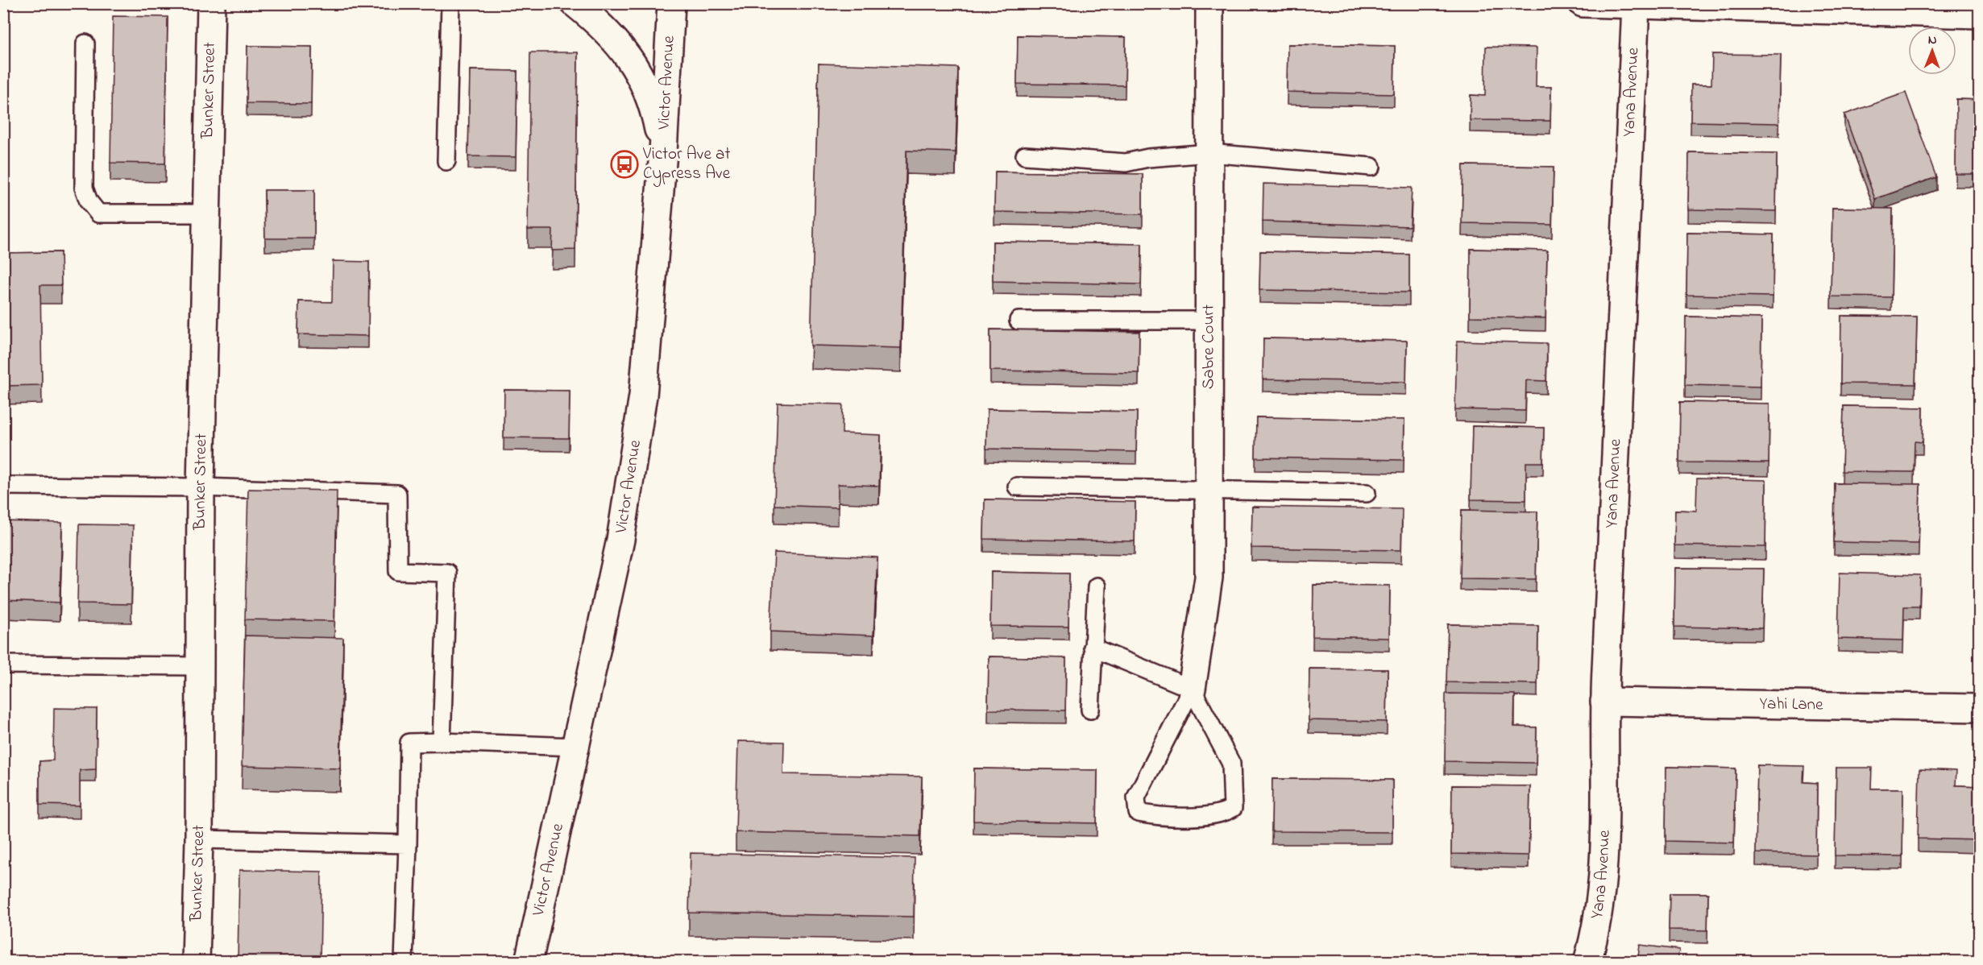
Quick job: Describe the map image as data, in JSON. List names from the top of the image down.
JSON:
{
  "streets": {
    "street": [
      "Victor Avenue",
      "Bunker Street",
      "Yana Avenue",
      "Sabre Court",
      "Yahi Lane"
    ]
  },
  "crossings": [
    ["Yana Avenue", "Yahi Lane"]
  ],
  "places": {
    "bus stop": ["Victor Ave at Cypress Ave"]
  },
  "north": "top"
}
